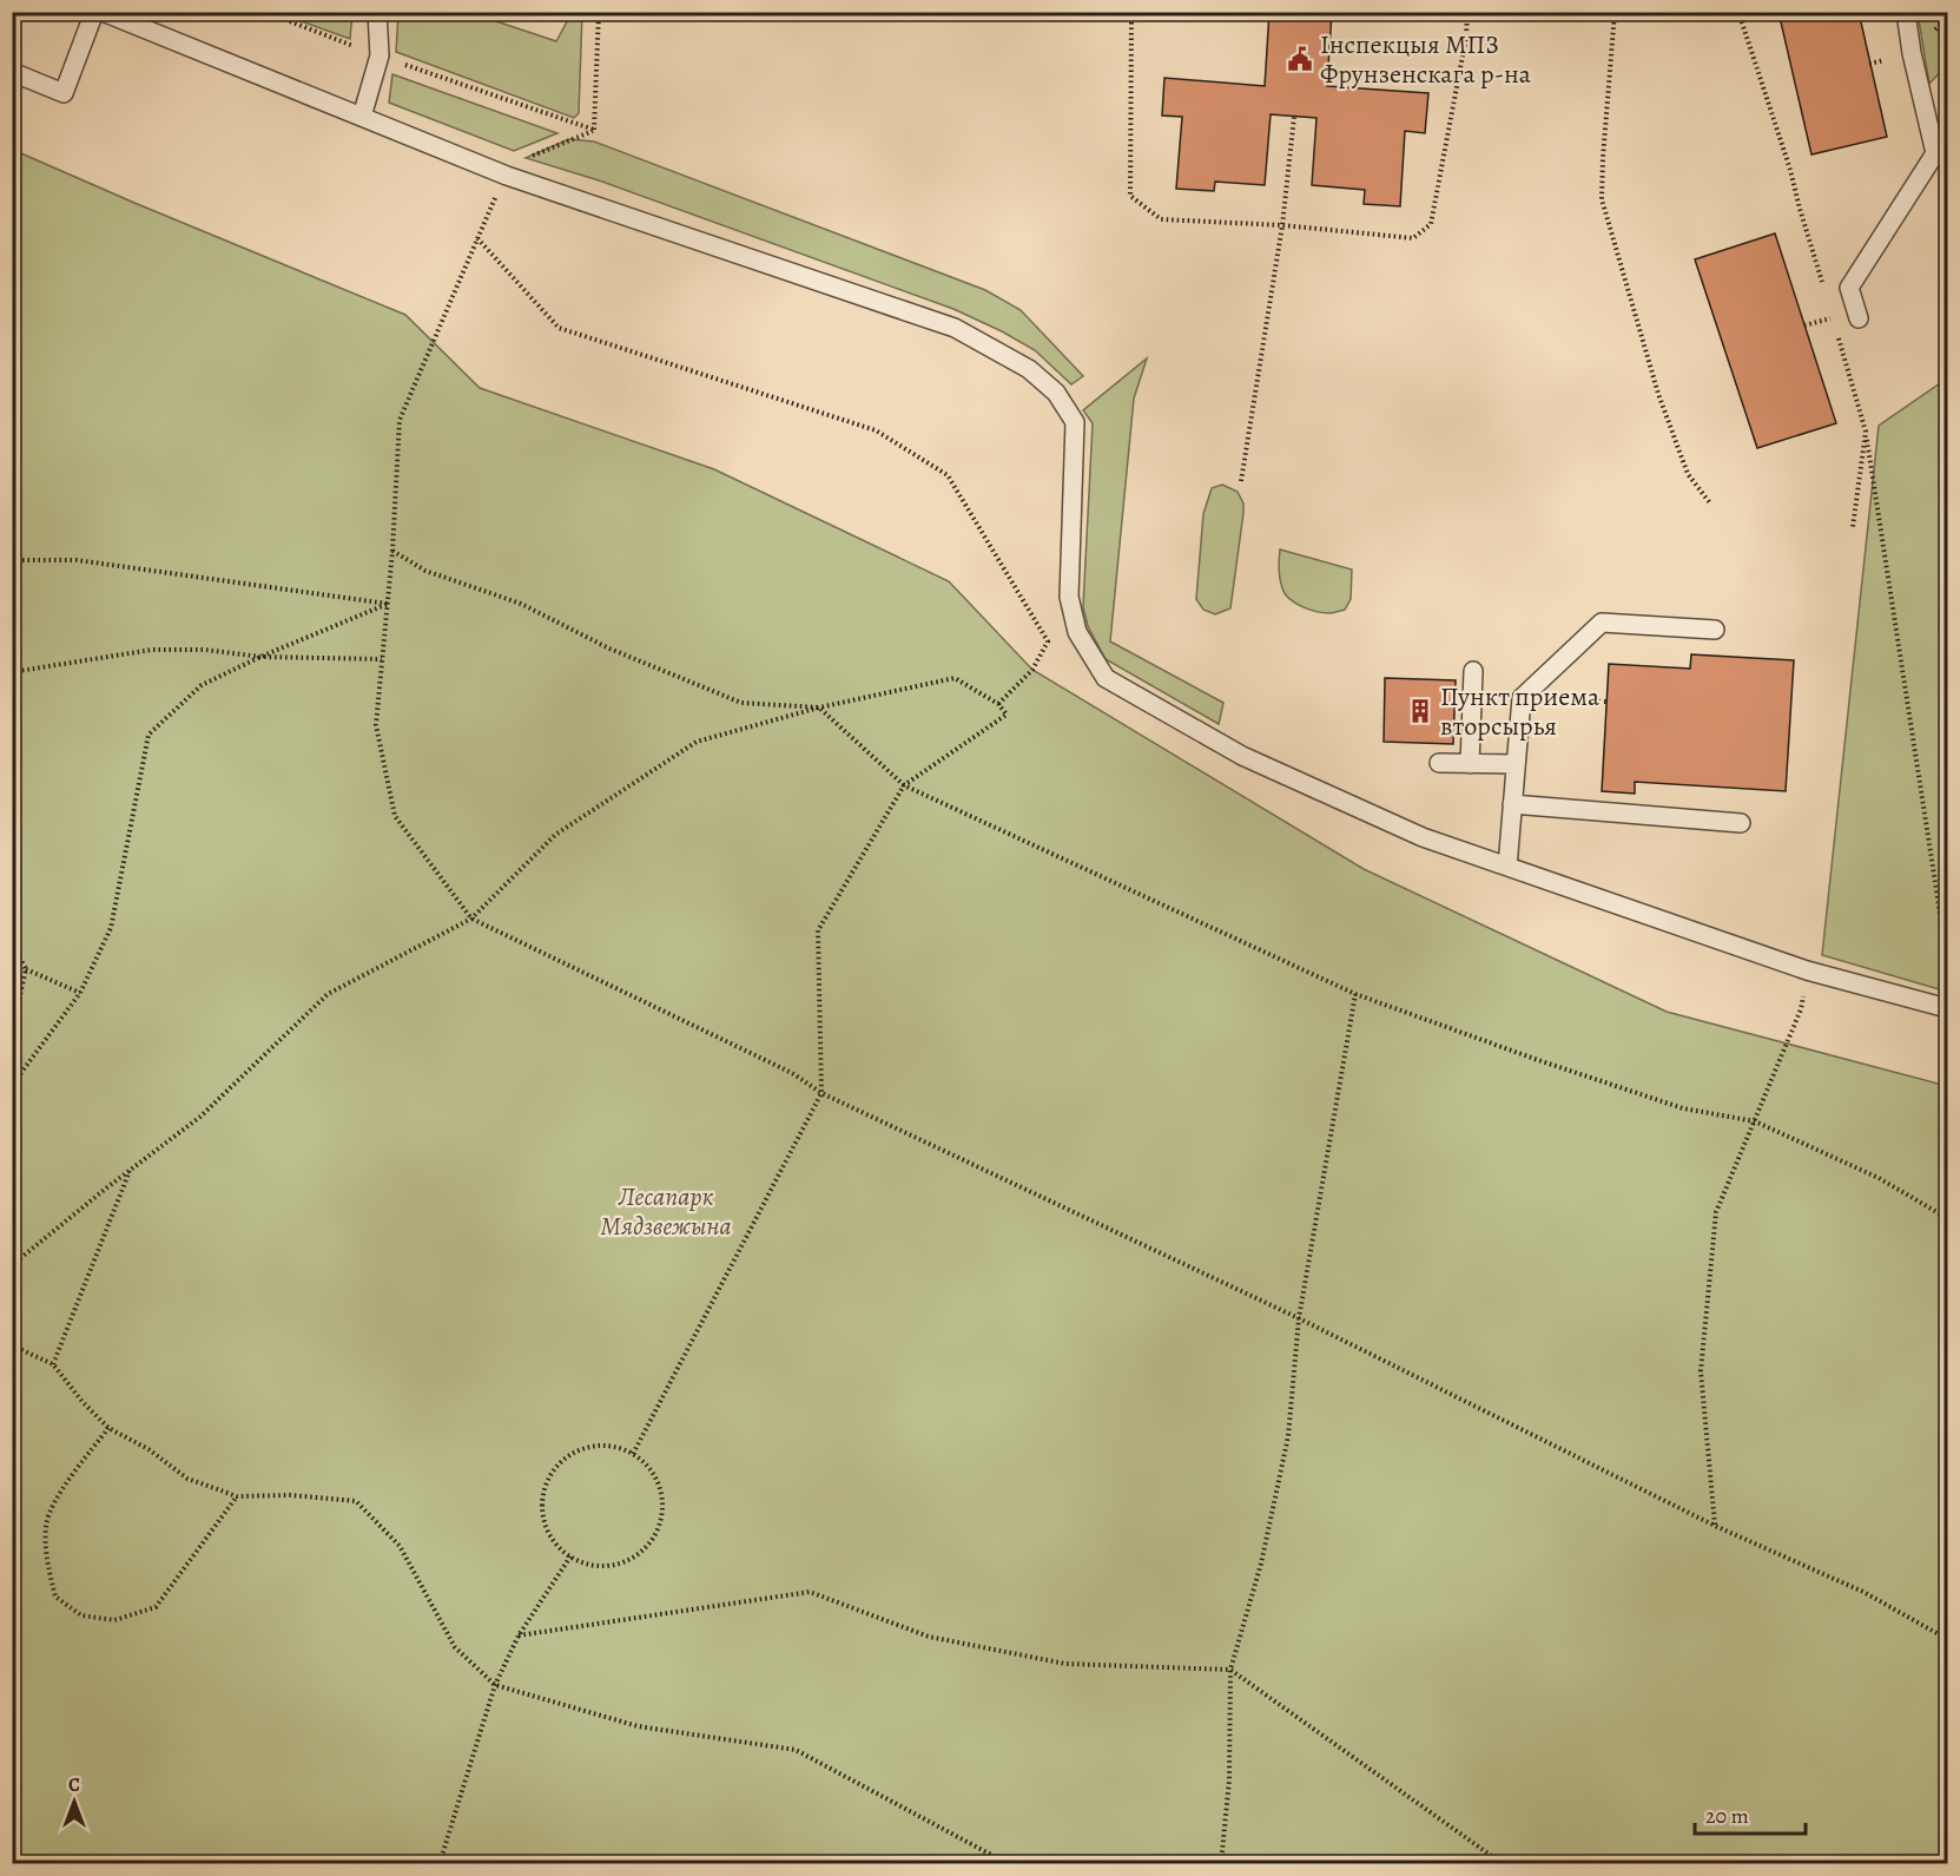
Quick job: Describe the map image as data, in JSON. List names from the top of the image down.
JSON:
{
  "parks": ["Лесапарк Мядзвежына"],
  "places": {
    "public building": ["Інспекцыя МПЗ Фрунзенскага р-на"],
    "building": ["Пункт приема вторсырья"]
  },
  "scale_bar": "20 m",
  "north": "top"
}
